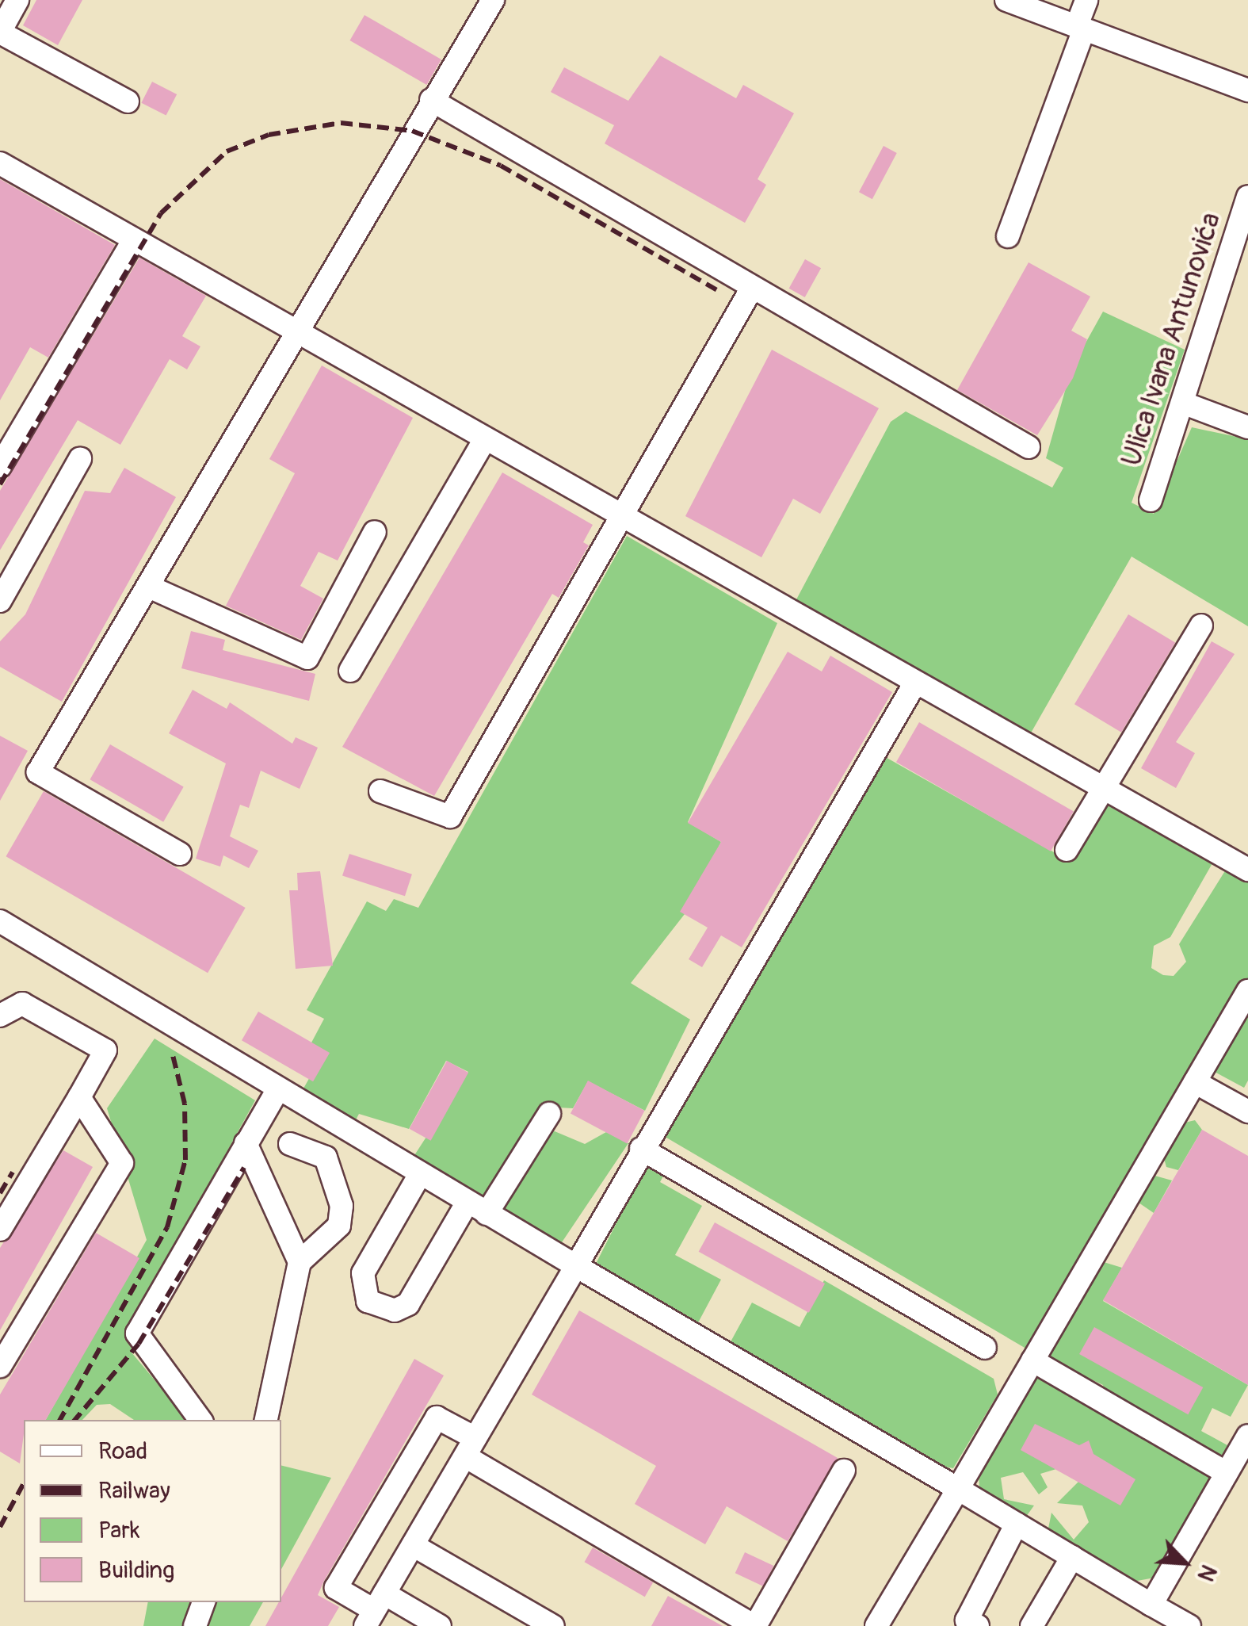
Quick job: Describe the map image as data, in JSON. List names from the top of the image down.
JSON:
{
  "streets": {
    "street": ["Ulica Ivana Antunovića"]
  },
  "legend": [
    "Road",
    "Railway",
    "Park",
    "Building"
  ],
  "north": "bottom right"
}
